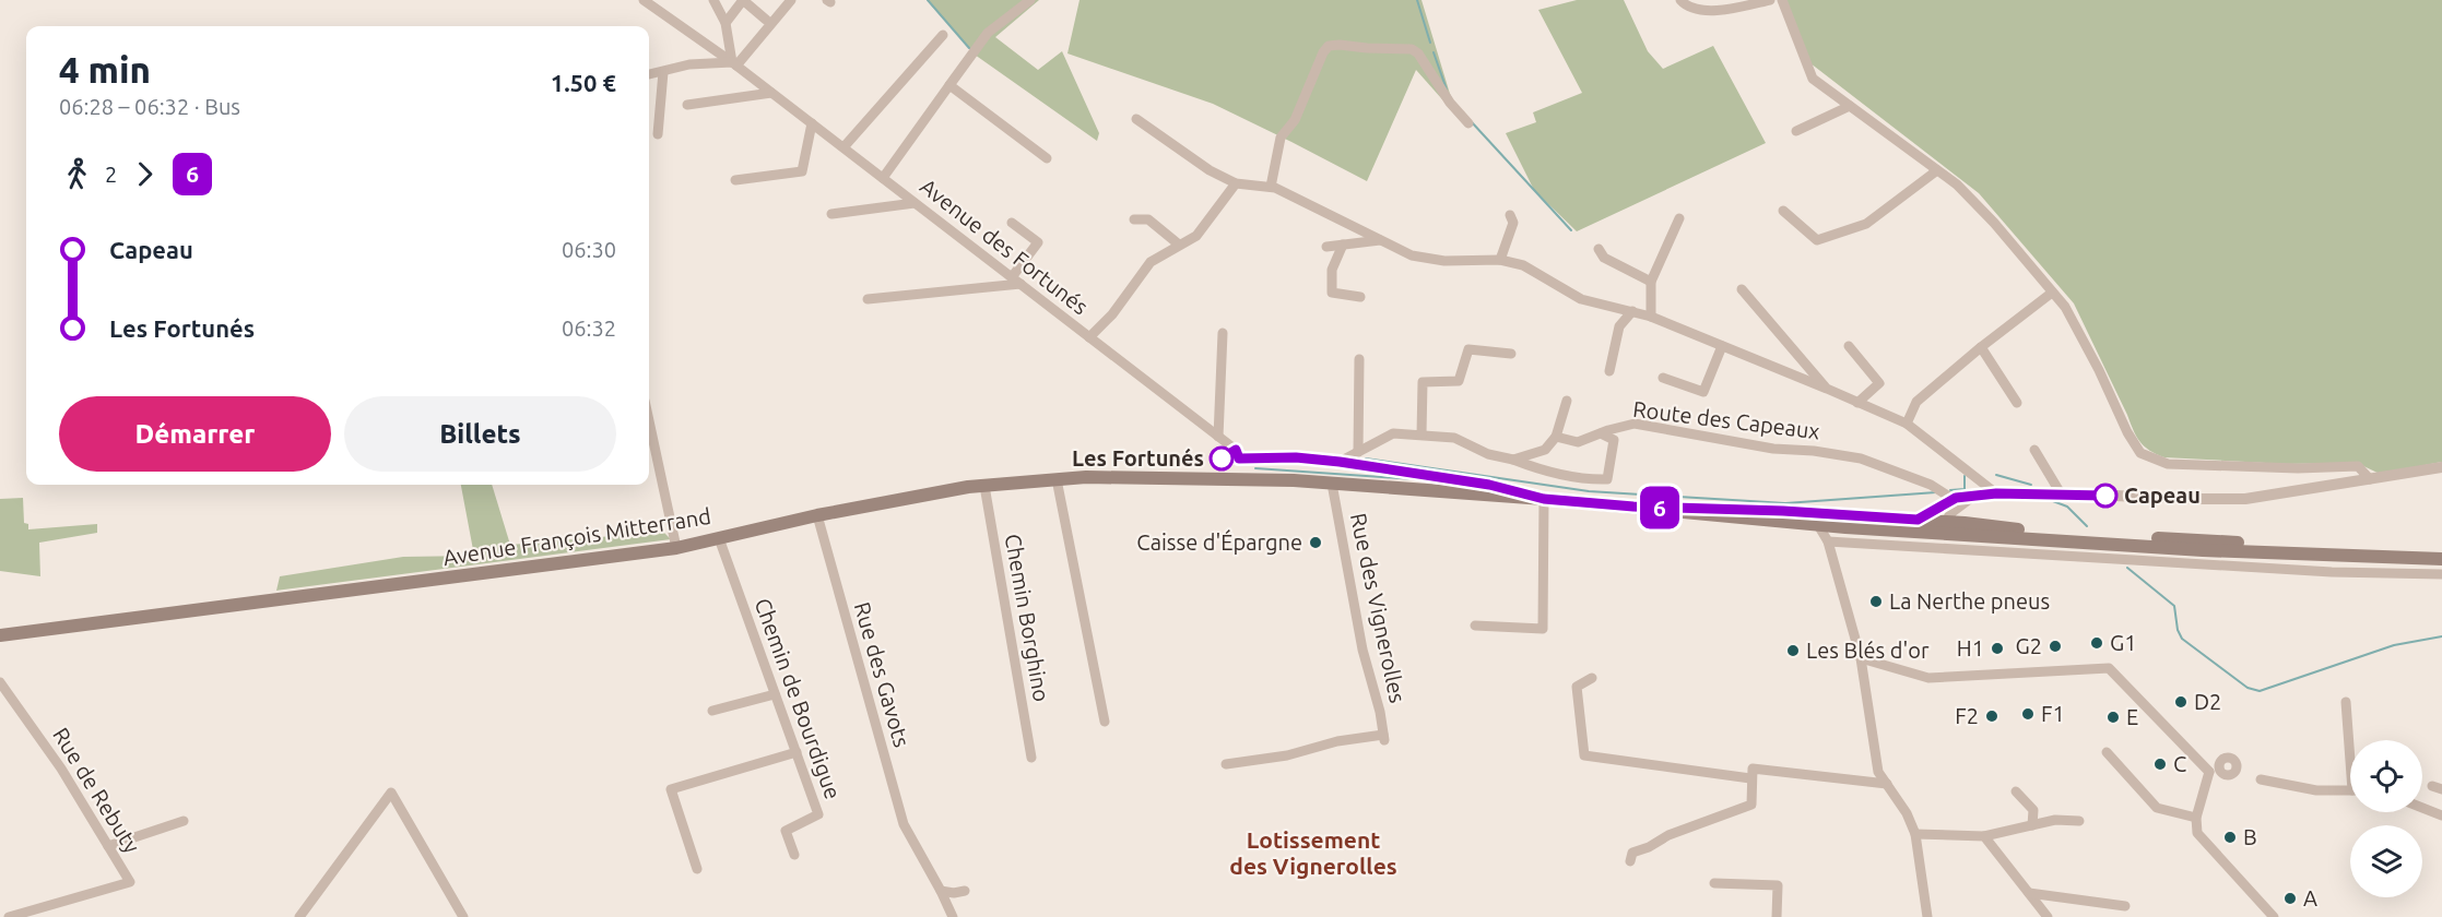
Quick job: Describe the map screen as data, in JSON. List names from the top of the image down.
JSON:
{
  "streets": {
    "main road": ["Avenue François Mitterrand"],
    "street": [
      "Avenue des Fortunés",
      "Route des Capeaux",
      "Rue des Vignerolles",
      "Chemin Borghino",
      "Rue des Gavots",
      "Chemin de Bourdigue",
      "Rue de Rebuty"
    ]
  },
  "crossings": [
    ["Avenue François Mitterrand", "Rue des Vignerolles"],
    ["Avenue François Mitterrand", "Chemin Borghino"],
    ["Avenue François Mitterrand", "Rue des Gavots"],
    ["Avenue François Mitterrand", "Chemin de Bourdigue"]
  ],
  "districts": ["Lotissement des Vignerolles"],
  "places": [
    "Les Fortunés",
    "Capeau",
    "Caisse d'Épargne",
    "La Nerthe pneus",
    "G1",
    "G2",
    "H1",
    "Les Blés d'or",
    "D2",
    "F1",
    "F2",
    "E",
    "C",
    "B",
    "A"
  ],
  "lines": ["bus line 6"],
  "page": {
    "on_map": "6",
    "heading": ["4 min", "06:28 – 06:32 · Bus", "1.50 €"],
    "legs": ["2", "6"],
    "list": [
      {
        "name": "Capeau",
        "value": "06:30"
      },
      {
        "name": "Les Fortunés",
        "value": "06:32"
      }
    ],
    "buttons": ["Démarrer", "Billets"]
  }
}
